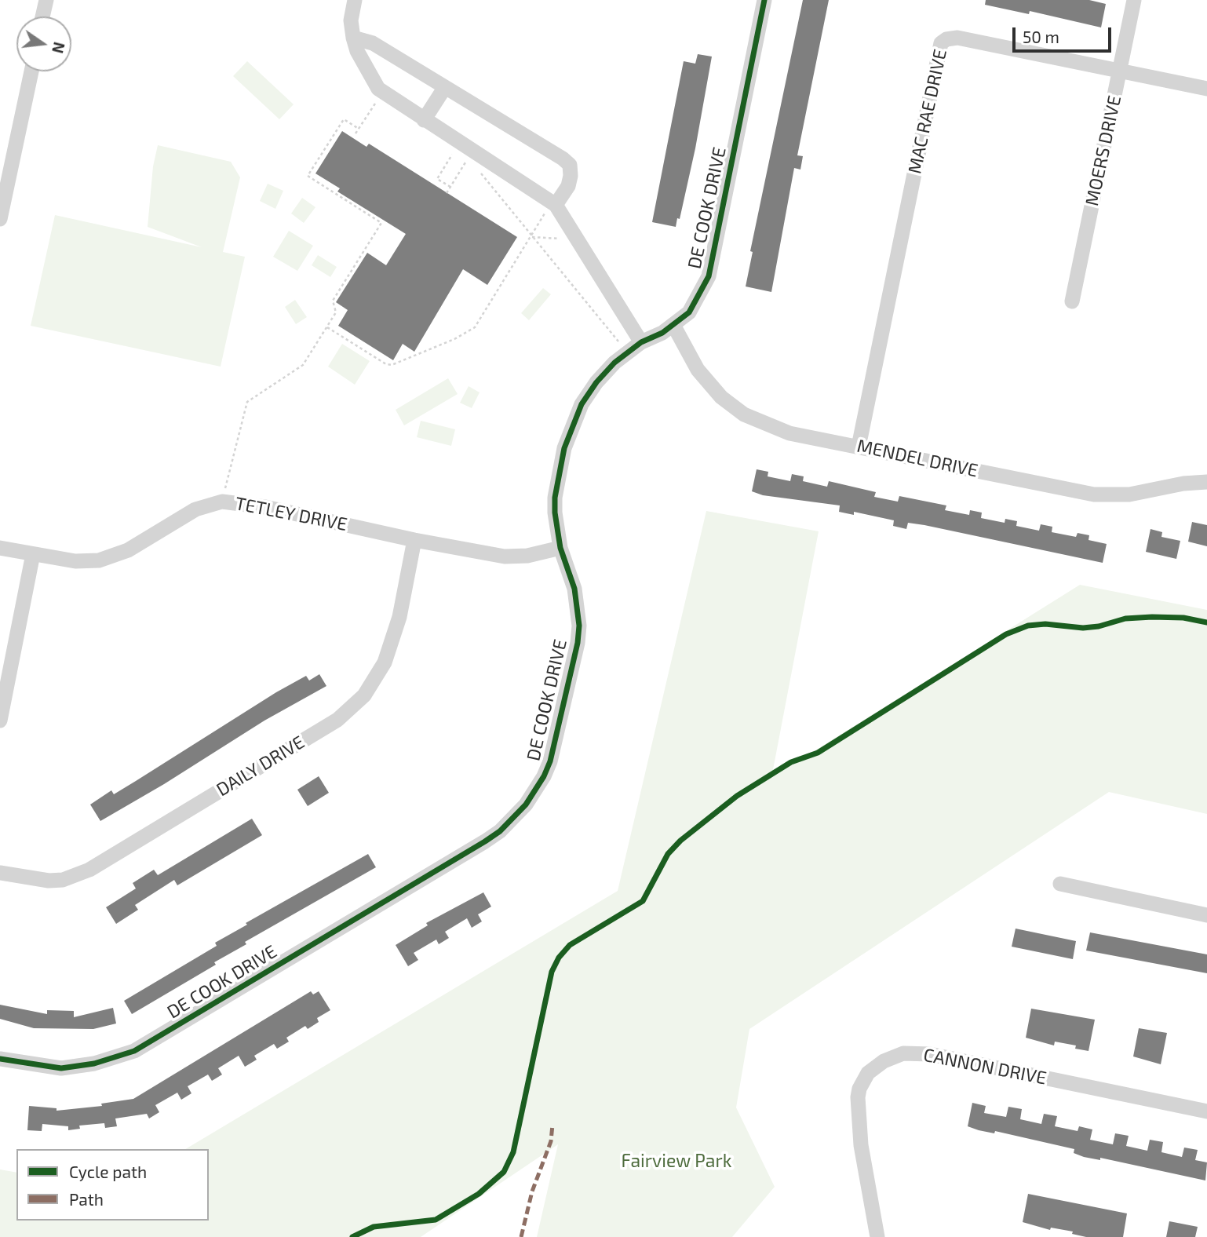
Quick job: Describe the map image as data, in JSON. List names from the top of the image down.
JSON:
{
  "streets": {
    "street": [
      "MAC RAE DRIVE",
      "MOERS DRIVE",
      "DE COOK DRIVE",
      "MENDEL DRIVE",
      "TETLEY DRIVE",
      "DAILY DRIVE",
      "CANNON DRIVE"
    ]
  },
  "crossings": [
    ["MAC RAE DRIVE", "MOERS DRIVE"],
    ["MAC RAE DRIVE", "MENDEL DRIVE"],
    ["DE COOK DRIVE", "MENDEL DRIVE"],
    ["DE COOK DRIVE", "TETLEY DRIVE"],
    ["TETLEY DRIVE", "DAILY DRIVE"]
  ],
  "parks": ["Fairview Park"],
  "legend": ["Cycle path", "Path"],
  "scale_bar": "50 m",
  "north": "right"
}
